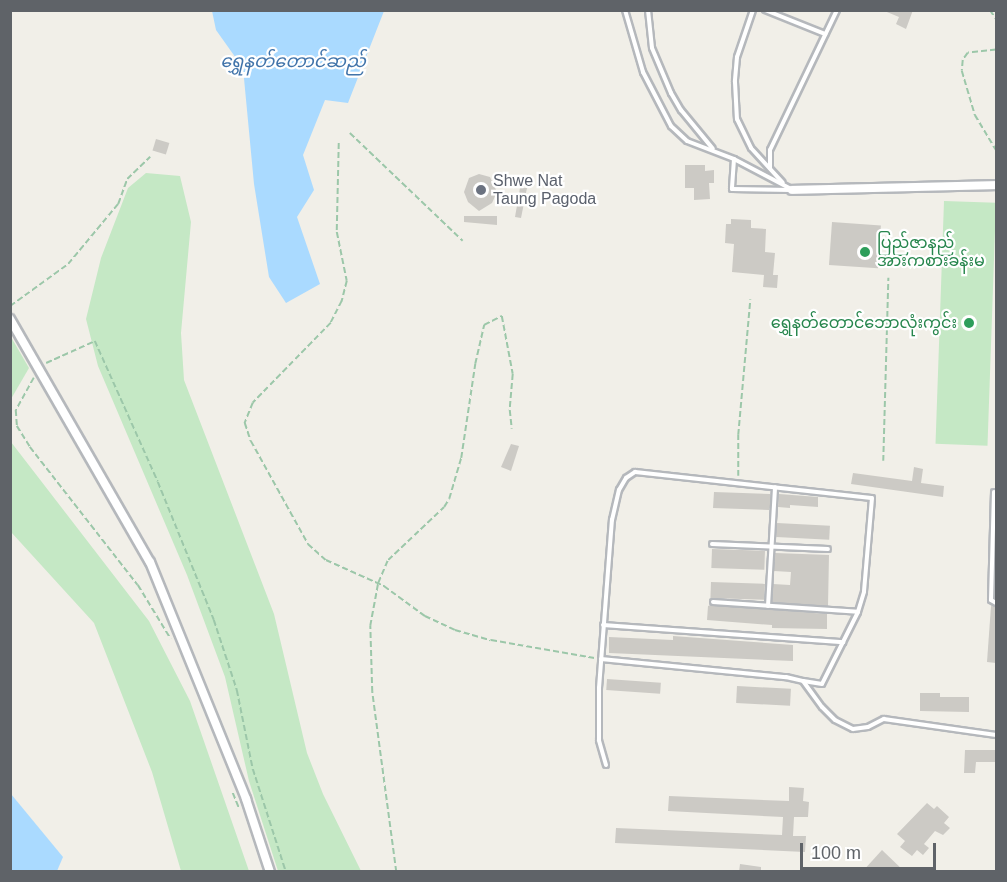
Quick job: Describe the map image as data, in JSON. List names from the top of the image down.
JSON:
{
  "water": ["ရွှေနတ်တောင်ဆည်"],
  "places": ["Shwe Nat Taung Pagoda", "ပြည်ဇာနည် အားကစားခန်းမ", "ရွှေနတ်တောင်ဘောလုံးကွင်း"],
  "scale_bar": "100 m"
}
